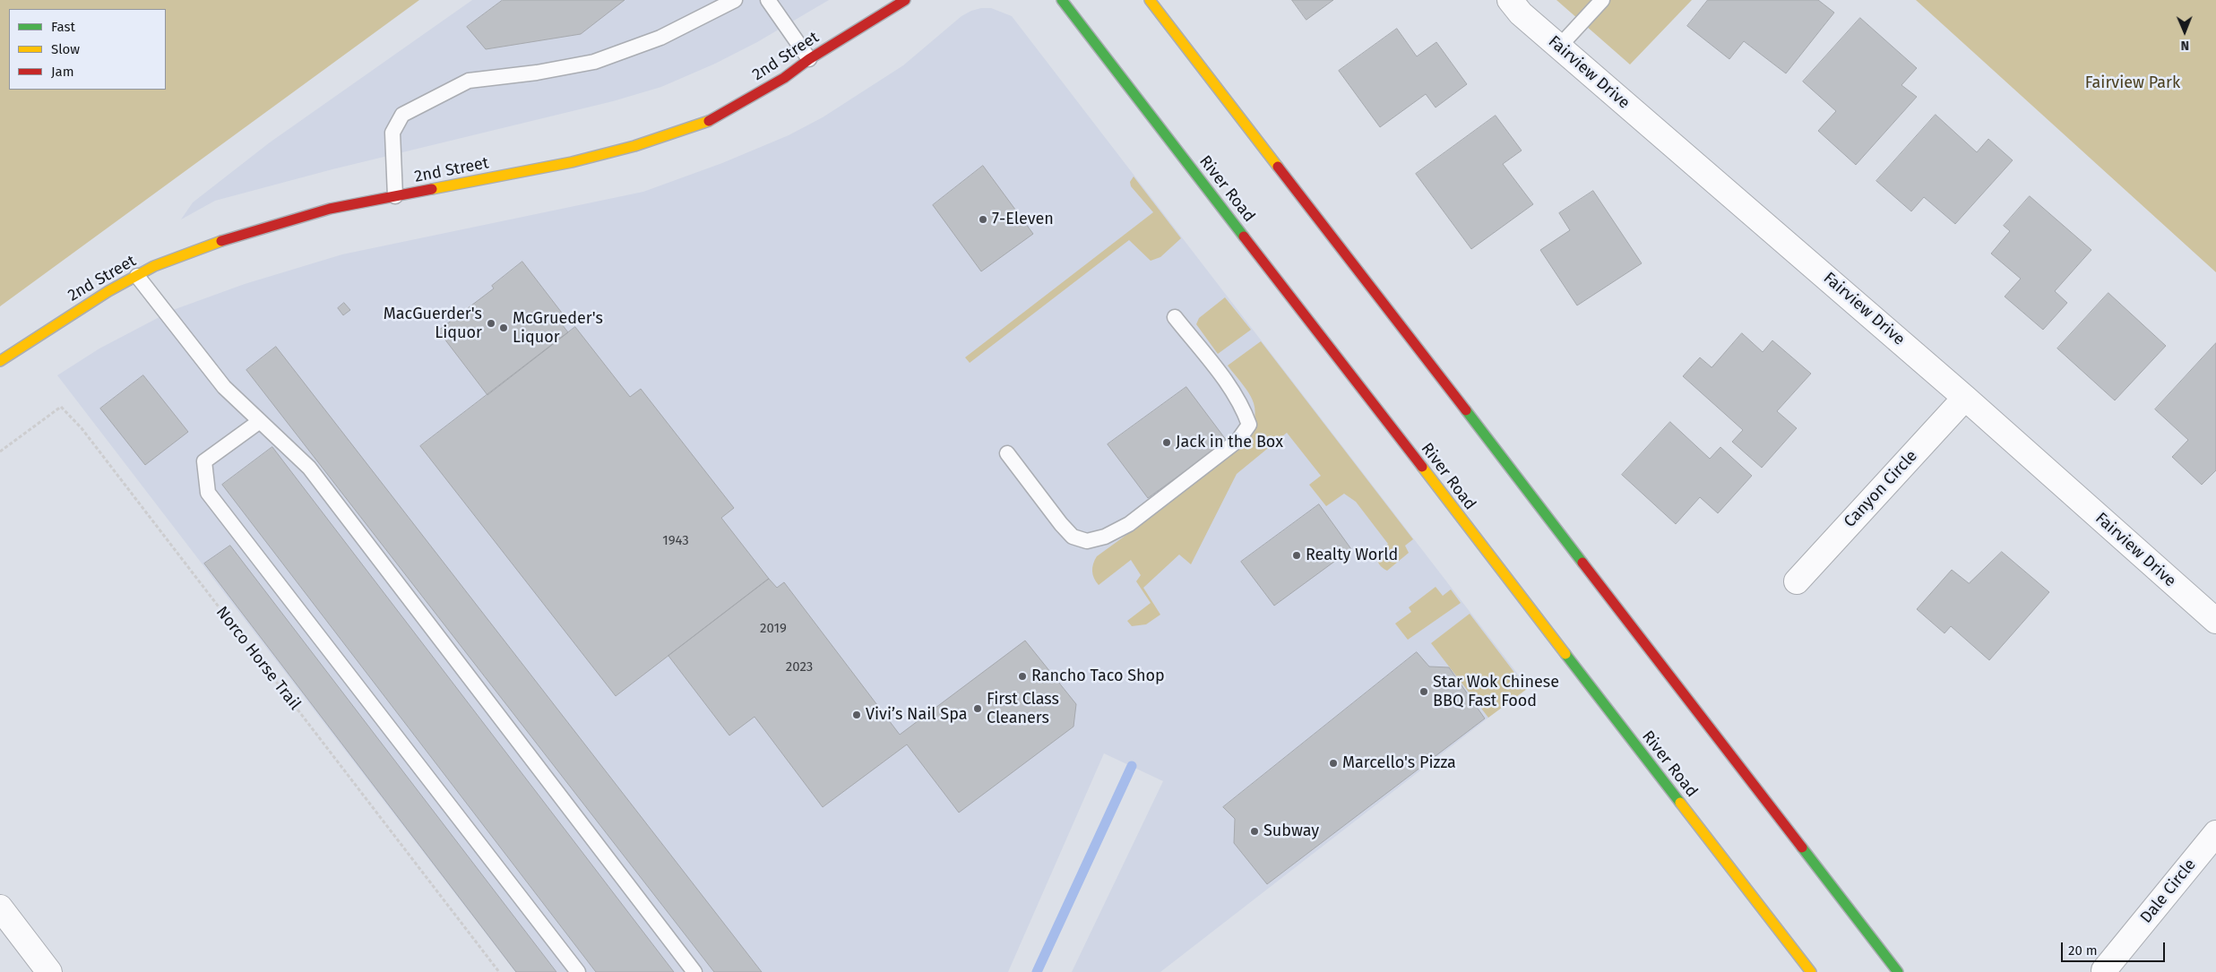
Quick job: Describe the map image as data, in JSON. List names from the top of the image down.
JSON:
{
  "streets": {
    "main road": ["2nd Street", "River Road"],
    "street": ["Fairview Drive", "Canyon Circle", "Dale Circle"],
    "path": ["Norco Horse Trail"]
  },
  "crossings": [
    ["Fairview Drive", "Canyon Circle"]
  ],
  "parks": ["Fairview Park"],
  "places": [
    "7-Eleven",
    "MacGuerder's Liquor",
    "McGrueder's Liquor",
    "Jack in the Box",
    "Realty World",
    "Rancho Taco Shop",
    "Star Wok Chinese BBQ Fast Food",
    "First Class Cleaners",
    "Vivi’s Nail Spa",
    "Marcello's Pizza",
    "Subway"
  ],
  "house_numbers": ["1943", "2019", "2023"],
  "legend": ["Fast", "Slow", "Jam"],
  "scale_bar": "20 m",
  "north": "bottom"
}
